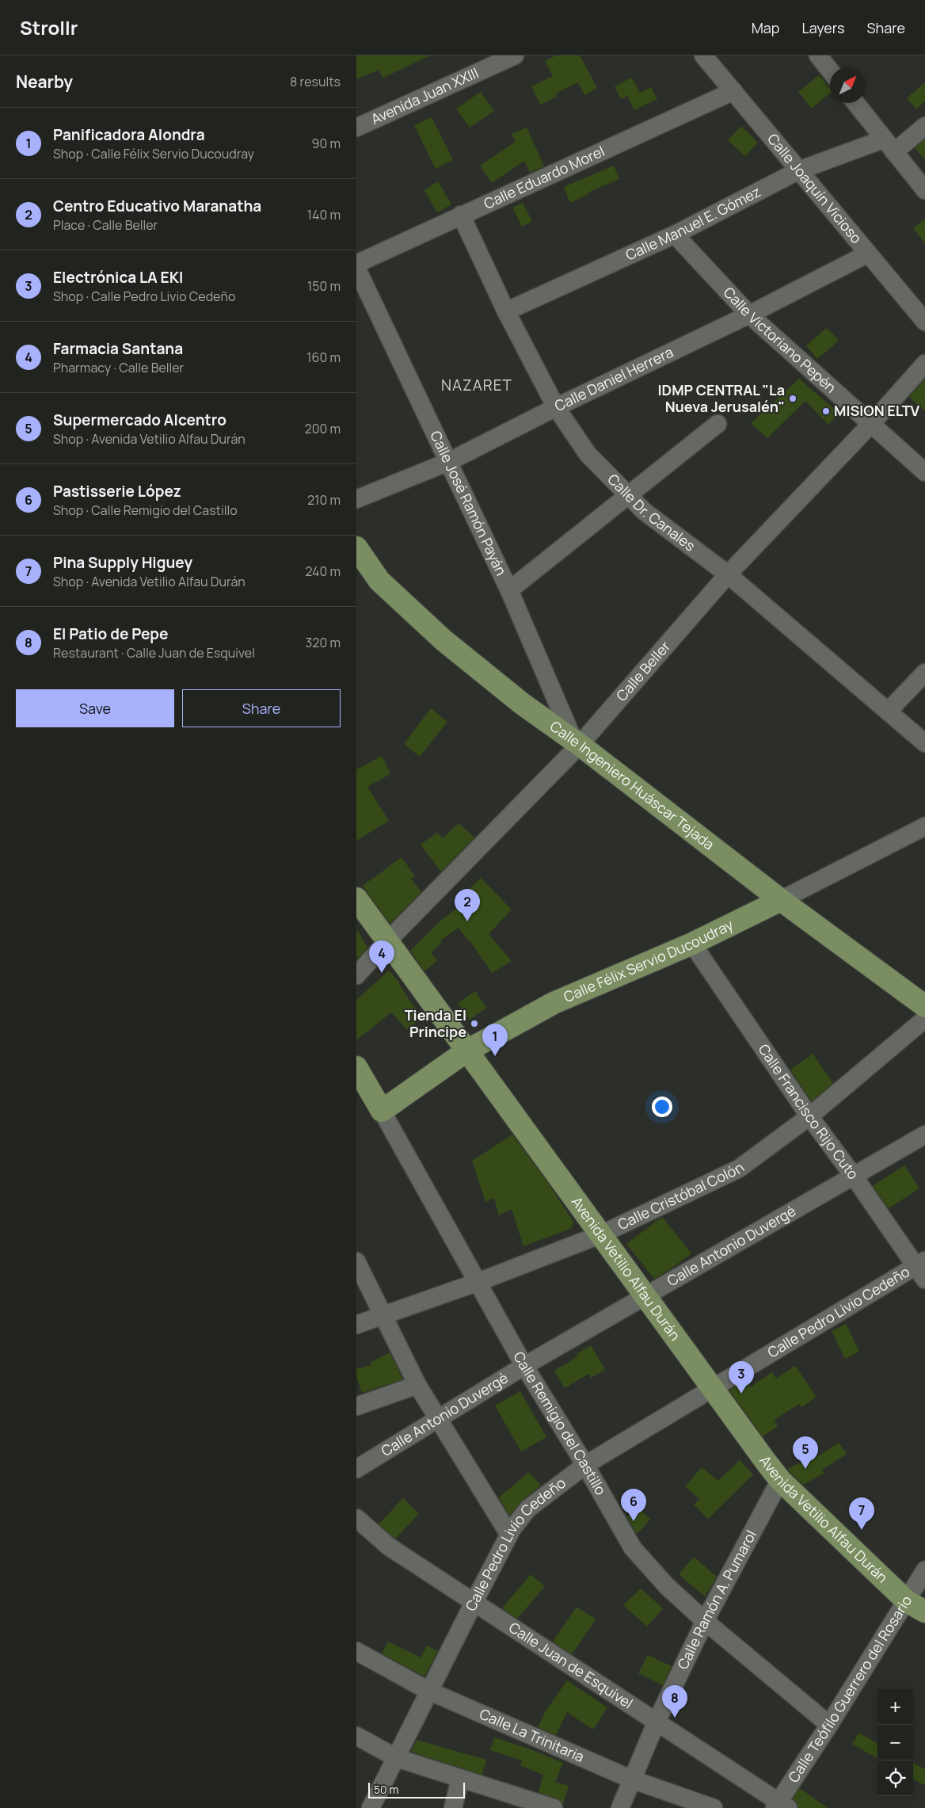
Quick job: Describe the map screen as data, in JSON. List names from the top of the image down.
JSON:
{
  "streets": {
    "main road": [
      "Calle Ingeniero Huáscar Tejada",
      "Calle Félix Servio Ducoudray",
      "Avenida Vetilio Alfau Durán",
      "Calle Remigio del Castillo"
    ],
    "street": [
      "Avenida Juan XXIII",
      "Calle Eduardo Morel",
      "Calle Joaquín Vicioso",
      "Calle Manuel E. Gómez",
      "Calle Victoriano Pepén",
      "Calle Daniel Herrera",
      "Calle José Ramón Payán",
      "Calle Dr. Canales",
      "Calle Beller",
      "Calle Francisco Rijo Cuto",
      "Calle Cristóbal Colón",
      "Calle Antonio Duvergé",
      "Calle Pedro Livio Cedeño",
      "Calle Ramón A. Pumarol",
      "Calle Juan de Esquivel",
      "Calle Teófilo Guerrero del Rosario",
      "Calle La Trinitaria"
    ]
  },
  "crossings": [
    ["Calle Eduardo Morel", "Calle Joaquín Vicioso"],
    ["Calle Eduardo Morel", "Calle Dr. Canales"],
    ["Calle Joaquín Vicioso", "Calle Manuel E. Gómez"],
    ["Calle Joaquín Vicioso", "Calle Daniel Herrera"],
    ["Calle Manuel E. Gómez", "Calle Victoriano Pepén"],
    ["Calle Manuel E. Gómez", "Calle Dr. Canales"],
    ["Calle Victoriano Pepén", "Calle Daniel Herrera"],
    ["Calle Victoriano Pepén", "Calle Beller"],
    ["Calle Daniel Herrera", "Calle José Ramón Payán"],
    ["Calle Daniel Herrera", "Calle Dr. Canales"],
    ["Calle José Ramón Payán", "Calle Beller"],
    ["Calle José Ramón Payán", "Calle Ingeniero Huáscar Tejada"],
    ["Calle Dr. Canales", "Calle Beller"],
    ["Calle Beller", "Calle Ingeniero Huáscar Tejada"],
    ["Calle Beller", "Avenida Vetilio Alfau Durán"],
    ["Calle Ingeniero Huáscar Tejada", "Calle Félix Servio Ducoudray"],
    ["Calle Félix Servio Ducoudray", "Calle Francisco Rijo Cuto"],
    ["Calle Félix Servio Ducoudray", "Avenida Vetilio Alfau Durán"],
    ["Calle Félix Servio Ducoudray", "Calle Remigio del Castillo"],
    ["Calle Francisco Rijo Cuto", "Calle Cristóbal Colón"],
    ["Calle Francisco Rijo Cuto", "Calle Antonio Duvergé"],
    ["Calle Francisco Rijo Cuto", "Calle Pedro Livio Cedeño"],
    ["Calle Cristóbal Colón", "Avenida Vetilio Alfau Durán"],
    ["Calle Cristóbal Colón", "Calle Remigio del Castillo"],
    ["Calle Antonio Duvergé", "Avenida Vetilio Alfau Durán"],
    ["Calle Antonio Duvergé", "Calle Remigio del Castillo"],
    ["Avenida Vetilio Alfau Durán", "Calle Pedro Livio Cedeño"],
    ["Avenida Vetilio Alfau Durán", "Calle Ramón A. Pumarol"],
    ["Avenida Vetilio Alfau Durán", "Calle Teófilo Guerrero del Rosario"],
    ["Calle Pedro Livio Cedeño", "Calle Remigio del Castillo"],
    ["Calle Pedro Livio Cedeño", "Calle Juan de Esquivel"],
    ["Calle Pedro Livio Cedeño", "Calle La Trinitaria"],
    ["Calle Remigio del Castillo", "Calle Ramón A. Pumarol"],
    ["Calle Remigio del Castillo", "Calle Teófilo Guerrero del Rosario"],
    ["Calle Ramón A. Pumarol", "Calle Juan de Esquivel"],
    ["Calle Ramón A. Pumarol", "Calle La Trinitaria"],
    ["Calle Juan de Esquivel", "Calle Teófilo Guerrero del Rosario"]
  ],
  "districts": ["NAZARET"],
  "places": ["IDMP CENTRAL \"La Nueva Jerusalén\"", "MISION ELTV", "Tienda El Principe"],
  "scale_bar": "50 m",
  "north": "top right",
  "page": {
    "header": "Strollr",
    "nav": ["Map", "Layers", "Share"],
    "heading": ["Nearby", "8 results"],
    "list": [
      {
        "mark": "1",
        "name": "Panificadora Alondra",
        "note": "Shop · Calle Félix Servio Ducoudray",
        "value": "90 m"
      },
      {
        "mark": "2",
        "name": "Centro Educativo Maranatha",
        "note": "Place · Calle Beller",
        "value": "140 m"
      },
      {
        "mark": "3",
        "name": "Electrónica LA EKI",
        "note": "Shop · Calle Pedro Livio Cedeño",
        "value": "150 m"
      },
      {
        "mark": "4",
        "name": "Farmacia Santana",
        "note": "Pharmacy · Calle Beller",
        "value": "160 m"
      },
      {
        "mark": "5",
        "name": "Supermercado Alcentro",
        "note": "Shop · Avenida Vetilio Alfau Durán",
        "value": "200 m"
      },
      {
        "mark": "6",
        "name": "Pastisserie López",
        "note": "Shop · Calle Remigio del Castillo",
        "value": "210 m"
      },
      {
        "mark": "7",
        "name": "Pina Supply Higuey",
        "note": "Shop · Avenida Vetilio Alfau Durán",
        "value": "240 m"
      },
      {
        "mark": "8",
        "name": "El Patio de Pepe",
        "note": "Restaurant · Calle Juan de Esquivel",
        "value": "320 m"
      }
    ],
    "buttons": ["Save", "Share"],
    "pins": [
      "2",
      "4",
      "1",
      "3",
      "5",
      "6",
      "7",
      "8"
    ],
    "map_buttons": ["+", "−"],
    "scale": "50 m"
  }
}
